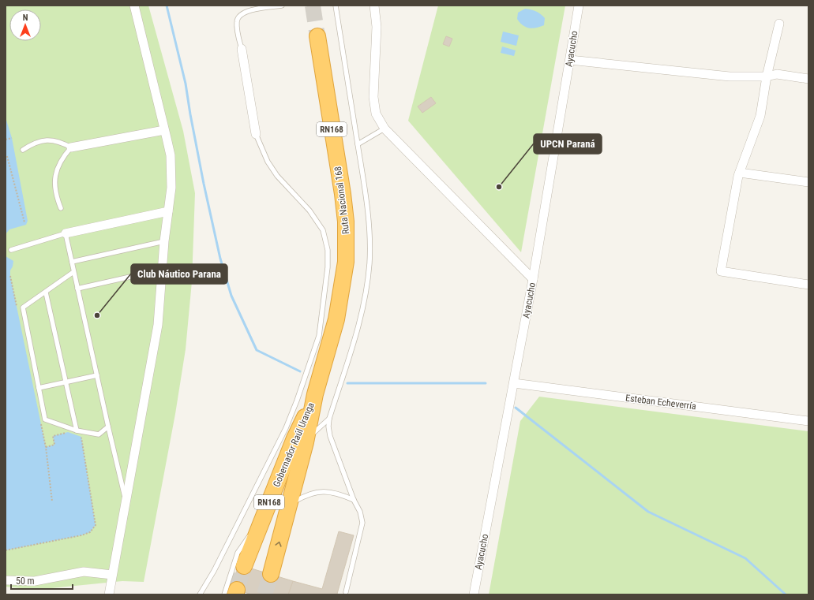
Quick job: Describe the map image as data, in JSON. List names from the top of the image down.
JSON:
{
  "streets": {
    "highway": ["RN168", "Ruta Nacional 168", "Gobernador Raúl Uranga"],
    "street": ["Ayacucho", "Esteban Echeverría"]
  },
  "crossings": [
    ["Ayacucho", "Esteban Echeverría"],
    ["Ruta Nacional 168", "Gobernador Raúl Uranga"]
  ],
  "places": ["UPCN Paraná", "Club Náutico Parana"],
  "scale_bar": "50 m",
  "north": "top"
}
